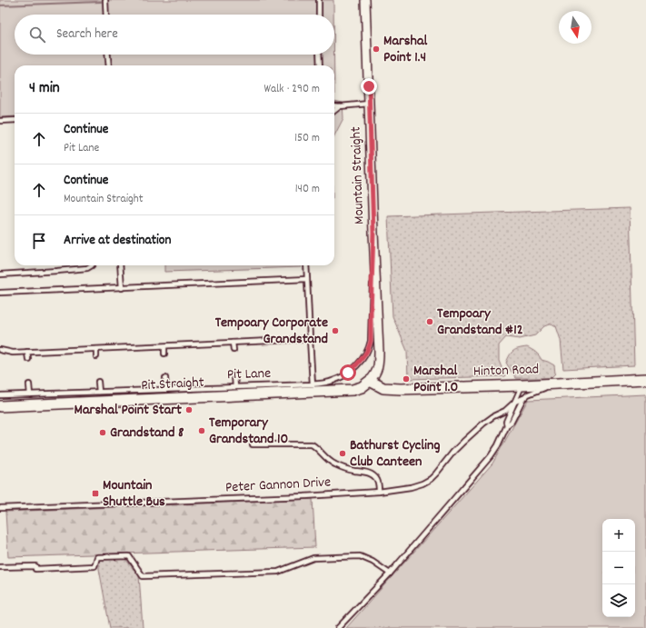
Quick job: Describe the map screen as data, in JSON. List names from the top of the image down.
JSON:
{
  "streets": {
    "street": ["Mountain Straight", "Hinton Road", "Pit Straight"],
    "lane": ["Pit Lane", "Peter Gannon Drive"]
  },
  "crossings": [
    ["Mountain Straight", "Hinton Road"],
    ["Mountain Straight", "Pit Lane"],
    ["Mountain Straight", "Pit Straight"],
    ["Hinton Road", "Pit Straight"],
    ["Hinton Road", "Peter Gannon Drive"]
  ],
  "places": {
    "other": [
      "Marshal Point 1.4",
      "Tempoary Grandstand #12",
      "Tempoary Corporate Grandstand",
      "Marshal Point 1.0",
      "Marshal Point Start",
      "Temporary Grandstand 10",
      "Grandstand 8",
      "Bathurst Cycling Club Canteen"
    ],
    "transit": ["Mountain Shuttle Bus"]
  },
  "north": "bottom",
  "page": {
    "search": "Search here",
    "heading": ["4 min", "Walk · 290 m"],
    "list": [
      ["Continue", "Pit Lane", "150 m"],
      ["Continue", "Mountain Straight", "140 m"],
      "Arrive at destination"
    ],
    "map_buttons": ["+", "−"]
  }
}
